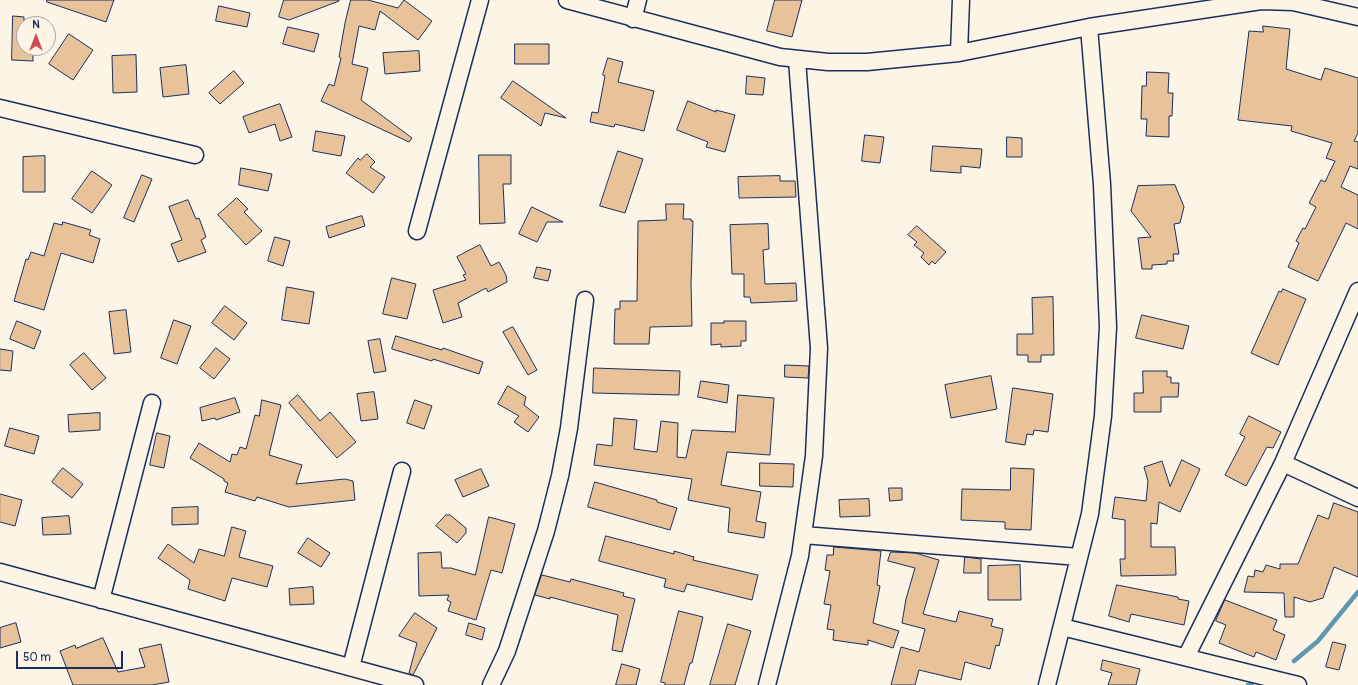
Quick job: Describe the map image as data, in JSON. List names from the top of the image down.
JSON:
{
  "scale_bar": "50 m",
  "north": "top"
}
